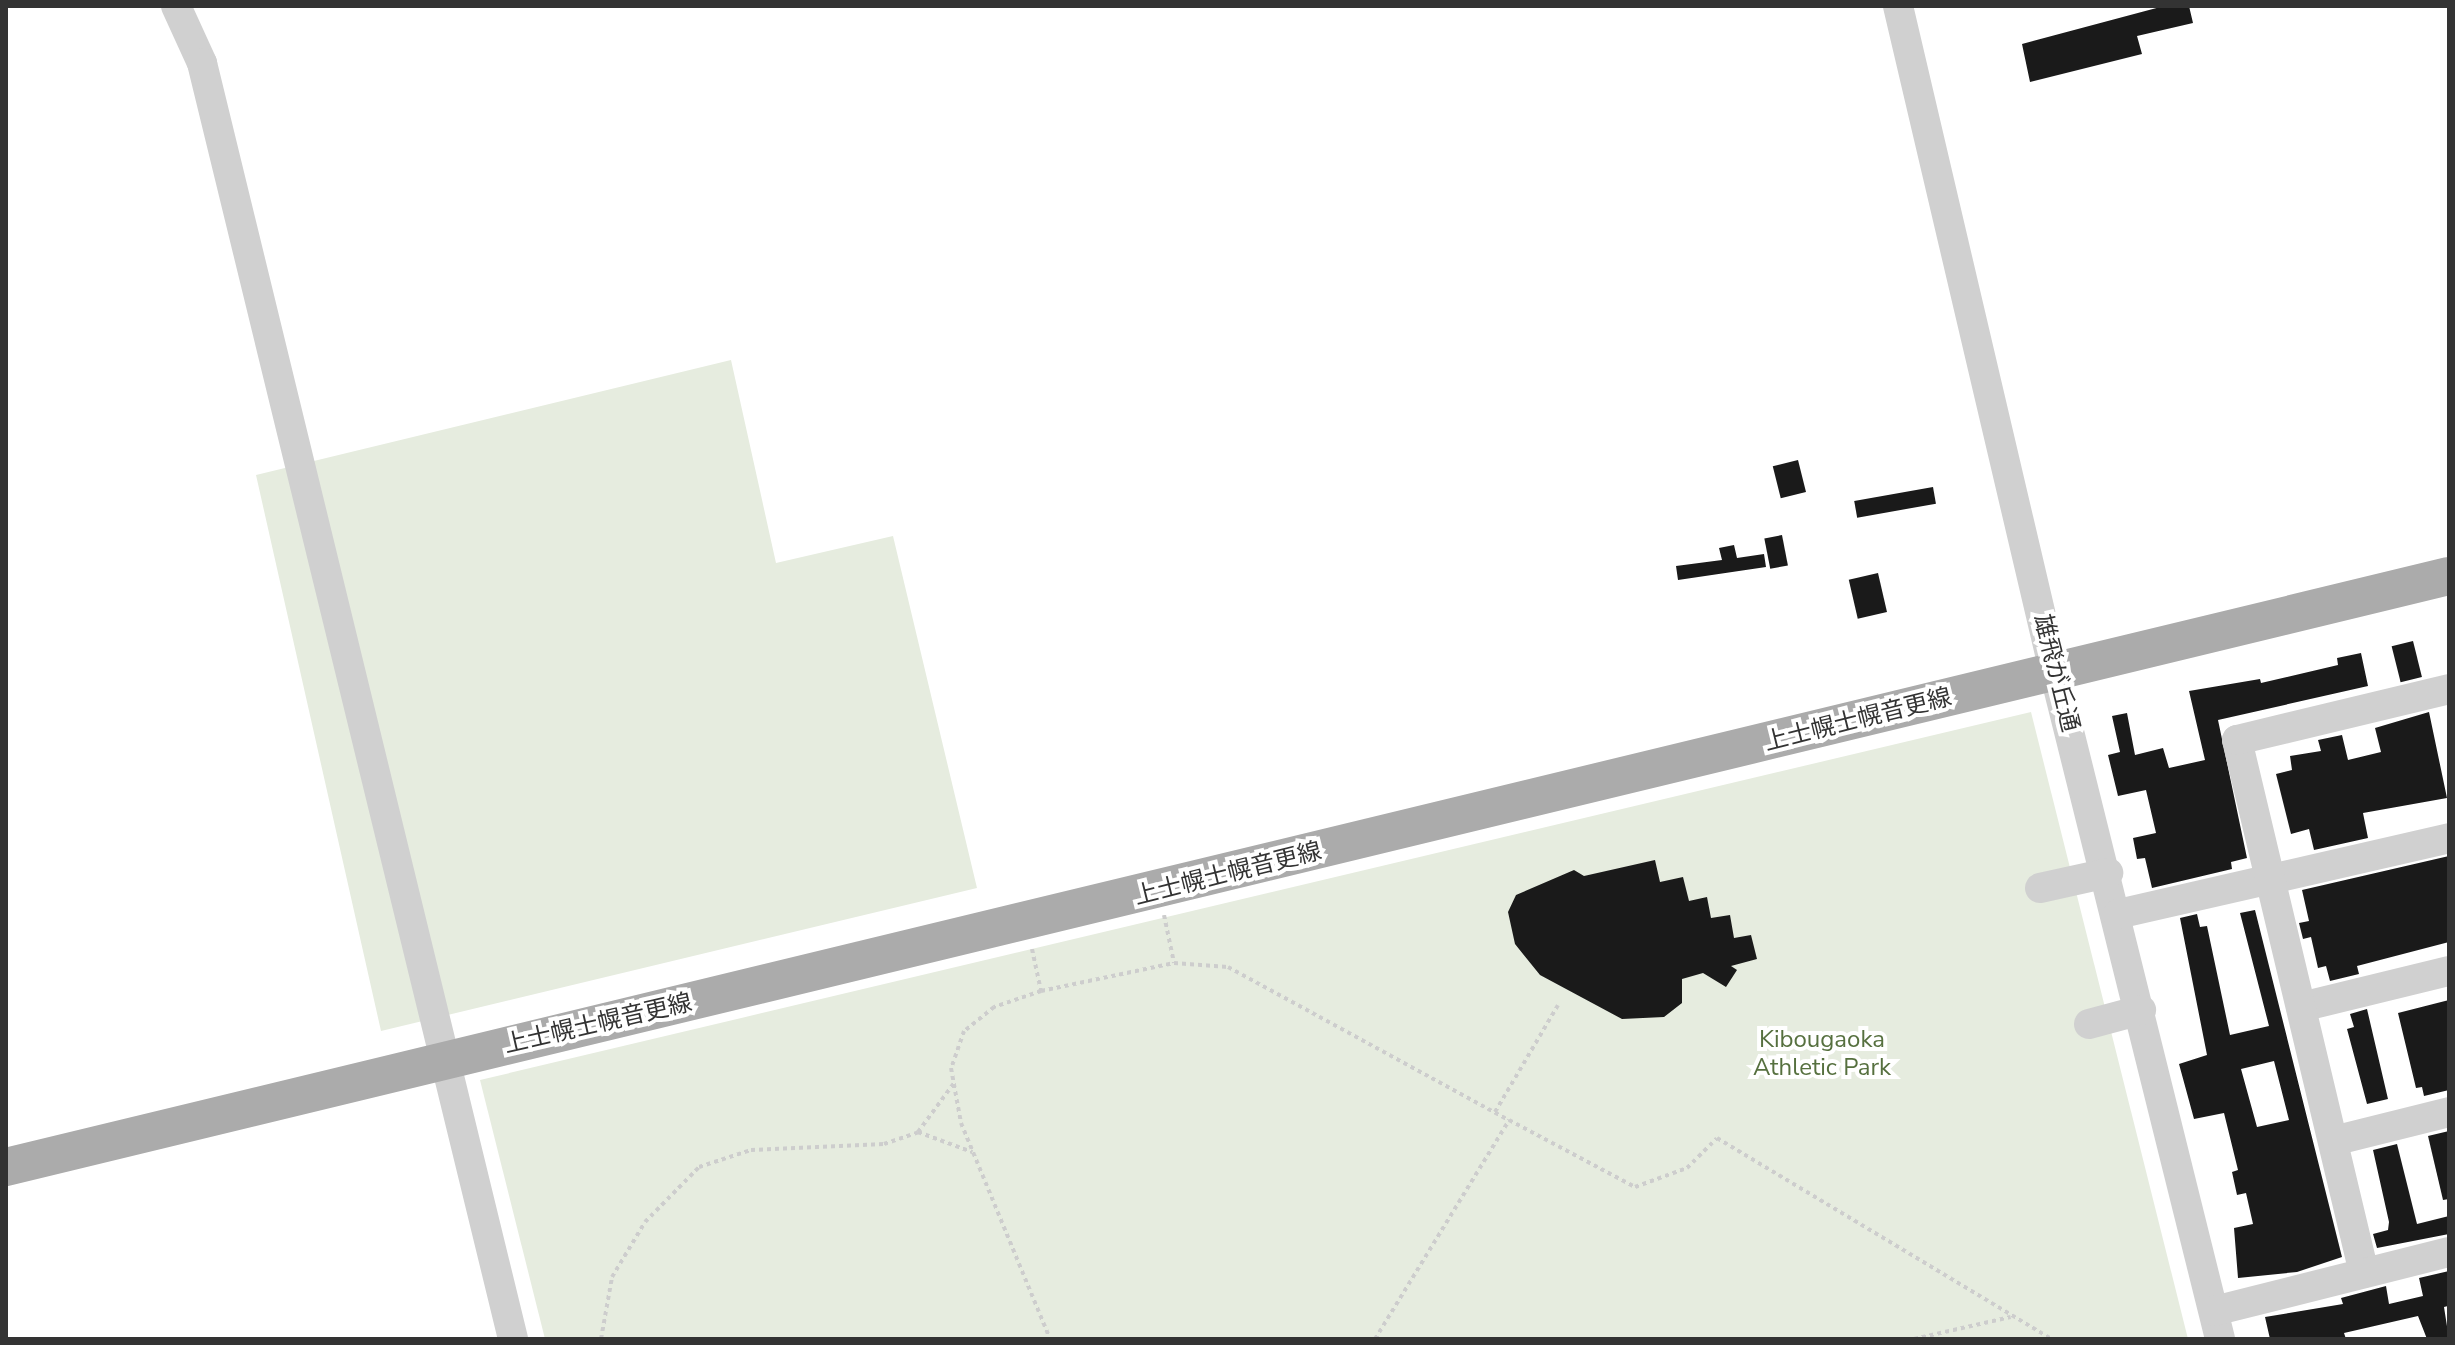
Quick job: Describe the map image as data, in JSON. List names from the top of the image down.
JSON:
{
  "streets": {
    "main road": ["上士幌士幌音更線"],
    "street": ["雄飛が丘通"]
  },
  "crossings": [
    ["雄飛が丘通", "上士幌士幌音更線"]
  ],
  "parks": ["Kibougaoka Athletic Park"]
}
